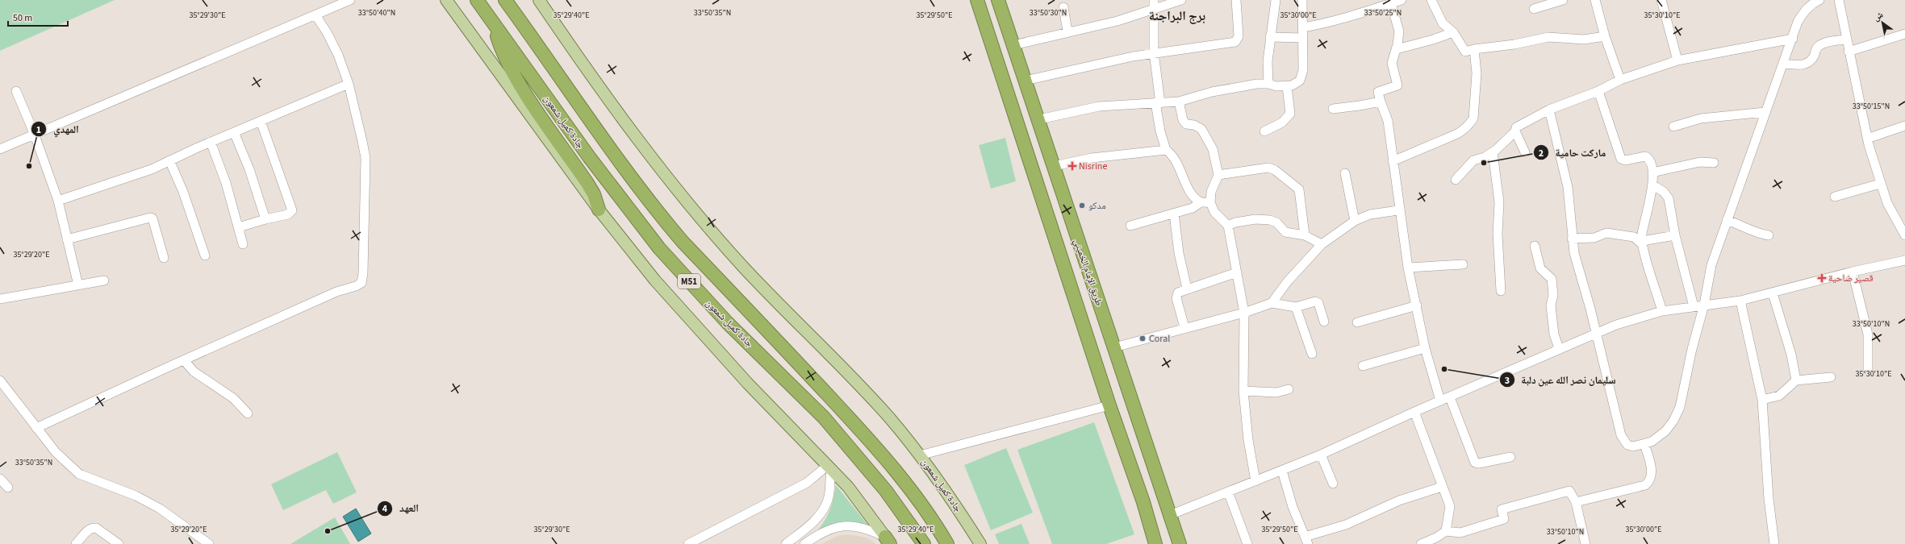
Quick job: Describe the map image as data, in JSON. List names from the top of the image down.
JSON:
{
  "streets": {
    "highway": ["جادة كميل شمعون", "طريق الإمام الخميني", "M51"]
  },
  "districts": ["برج البراجنة"],
  "places": {
    "other": [
      "ماركت حامية",
      "المهدي",
      "مدكو",
      "Coral",
      "سليمان نصر الله عين دلبة",
      "العهد"
    ],
    "health": ["Nisrine", "قصير ضاحية"]
  },
  "scale_bar": "50 m",
  "north": "top left",
  "coordinates": [
    "33°50'40\"N",
    "33°50'35\"N",
    "33°50'30\"N",
    "33°50'25\"N",
    "35°30'10\"E",
    "35°29'30\"E",
    "35°29'40\"E",
    "35°29'50\"E",
    "35°30'00\"E",
    "33°50'15\"N",
    "35°29'20\"E",
    "33°50'10\"N"
  ]
}
